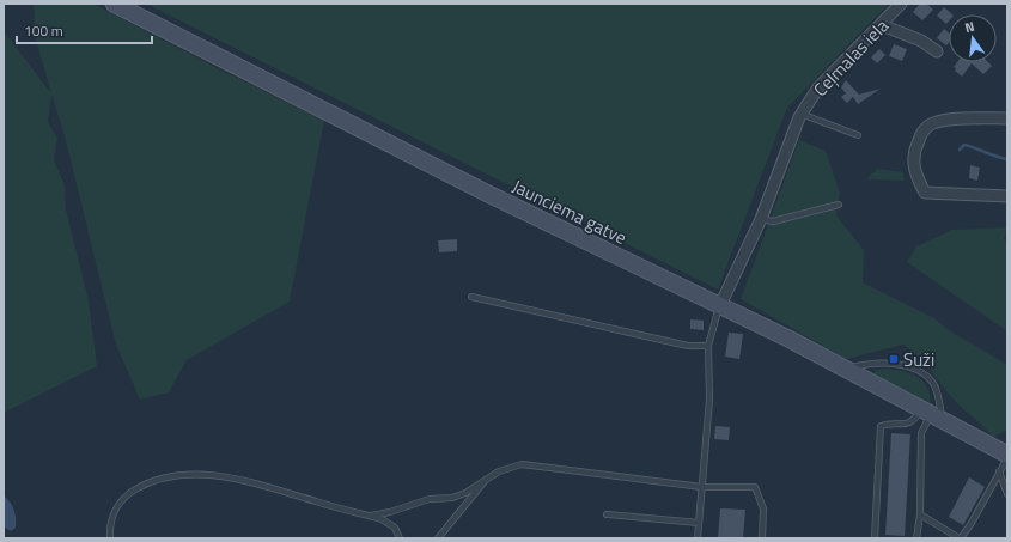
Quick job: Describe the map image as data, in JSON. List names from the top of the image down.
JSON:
{
  "streets": {
    "main road": ["Jaunciema gatve"],
    "street": ["Ceļmalas iela"]
  },
  "crossings": [
    ["Ceļmalas iela", "Jaunciema gatve"]
  ],
  "places": {
    "transit": ["Suži"]
  },
  "scale_bar": "100 m",
  "north": "top"
}
